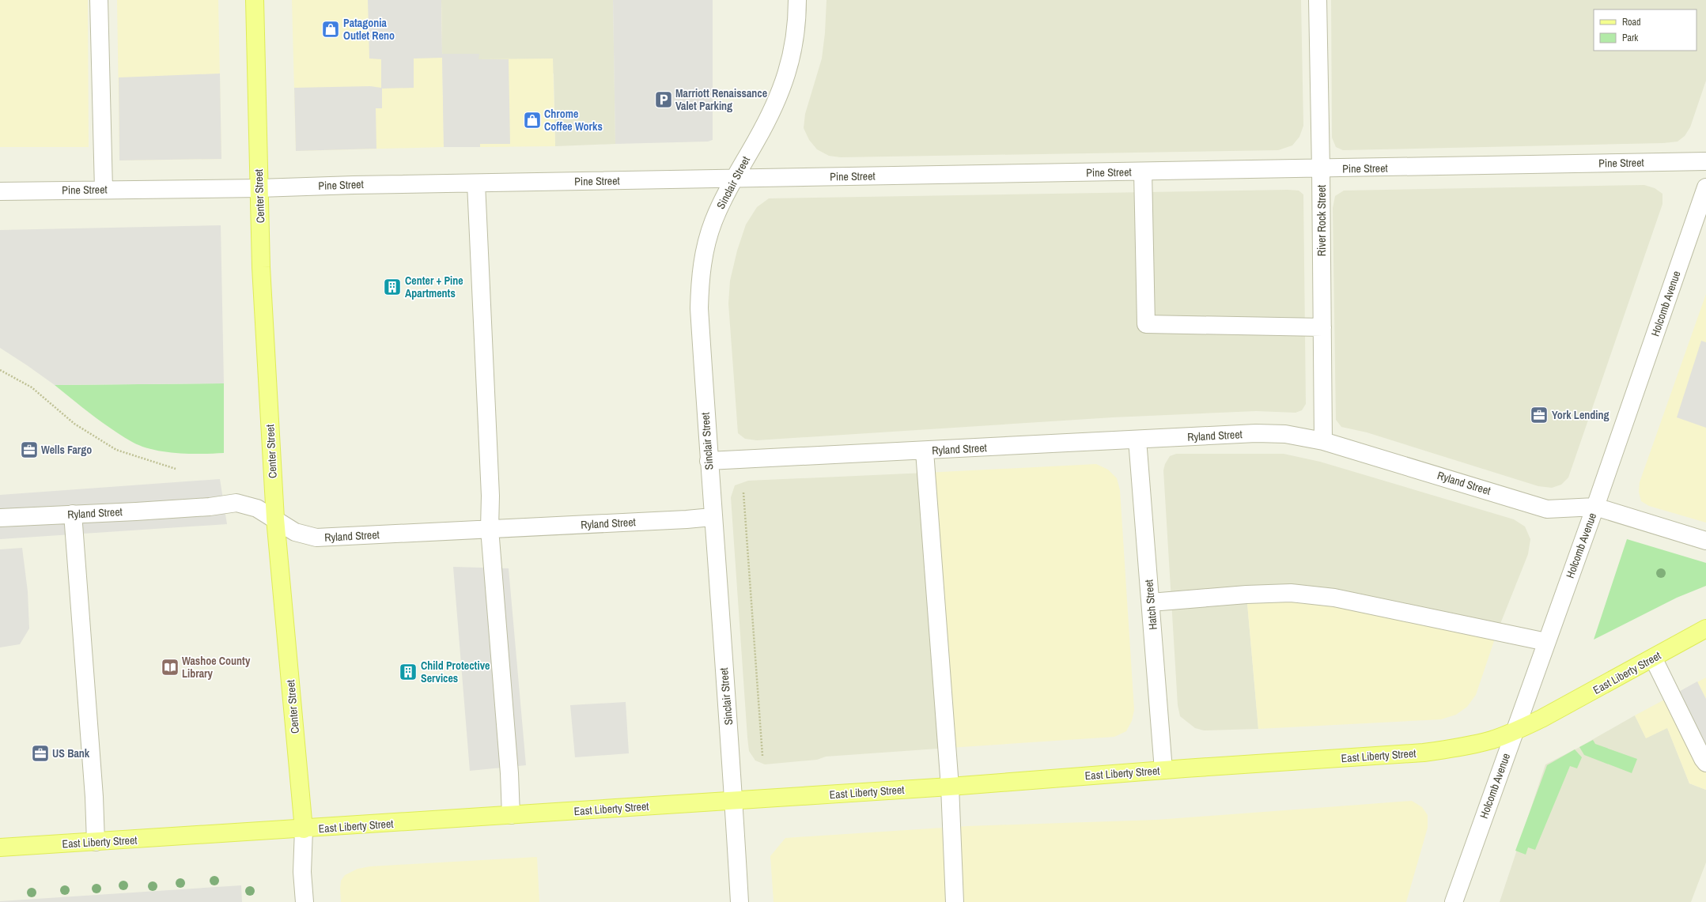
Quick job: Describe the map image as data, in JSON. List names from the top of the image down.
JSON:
{
  "streets": {
    "main road": ["Center Street", "East Liberty Street"],
    "street": [
      "Pine Street",
      "Sinclair Street",
      "River Rock Street",
      "Holcomb Avenue",
      "Ryland Street",
      "Hatch Street"
    ]
  },
  "crossings": [
    ["Pine Street", "Sinclair Street"],
    ["Pine Street", "Center Street"],
    ["Pine Street", "River Rock Street"],
    ["Sinclair Street", "Ryland Street"],
    ["Sinclair Street", "East Liberty Street"],
    ["Center Street", "Ryland Street"],
    ["Center Street", "East Liberty Street"],
    ["River Rock Street", "Ryland Street"],
    ["Holcomb Avenue", "Ryland Street"],
    ["Holcomb Avenue", "East Liberty Street"],
    ["Ryland Street", "Hatch Street"],
    ["Hatch Street", "East Liberty Street"]
  ],
  "places": {
    "shop": ["Patagonia Outlet Reno", "Chrome Coffee Works"],
    "parking": ["Marriott Renaissance Valet Parking"],
    "building": ["Center + Pine Apartments", "Child Protective Services"],
    "office": ["York Lending", "Wells Fargo", "US Bank"],
    "library": ["Washoe County Library"]
  },
  "legend": ["Road", "Park"]
}
